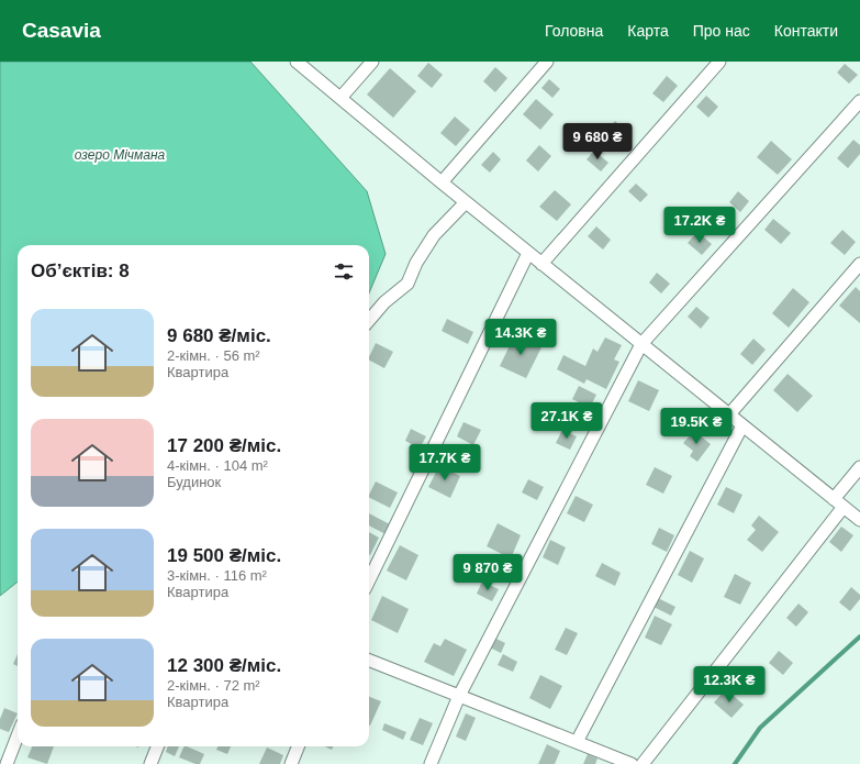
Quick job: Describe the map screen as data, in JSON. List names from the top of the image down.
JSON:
{
  "water": ["озеро Мічмана"],
  "page": {
    "header": "Casavia",
    "nav": [
      "Головна",
      "Карта",
      "Про нас",
      "Контакти"
    ],
    "price": [
      "9 680 ₴",
      "17.2K ₴",
      "14.3K ₴",
      "27.1K ₴",
      "19.5K ₴",
      "17.7K ₴",
      "9 870 ₴",
      "12.3K ₴"
    ],
    "heading": "Об’єктів: 8",
    "list": [
      {
        "name": "9 680 ₴/міс.",
        "note": "2-кімн. · 56 m² · Квартира"
      },
      {
        "name": "17 200 ₴/міс.",
        "note": "4-кімн. · 104 m² · Будинок"
      },
      {
        "name": "19 500 ₴/міс.",
        "note": "3-кімн. · 116 m² · Квартира"
      },
      {
        "name": "12 300 ₴/міс.",
        "note": "2-кімн. · 72 m² · Квартира"
      }
    ]
  }
}
